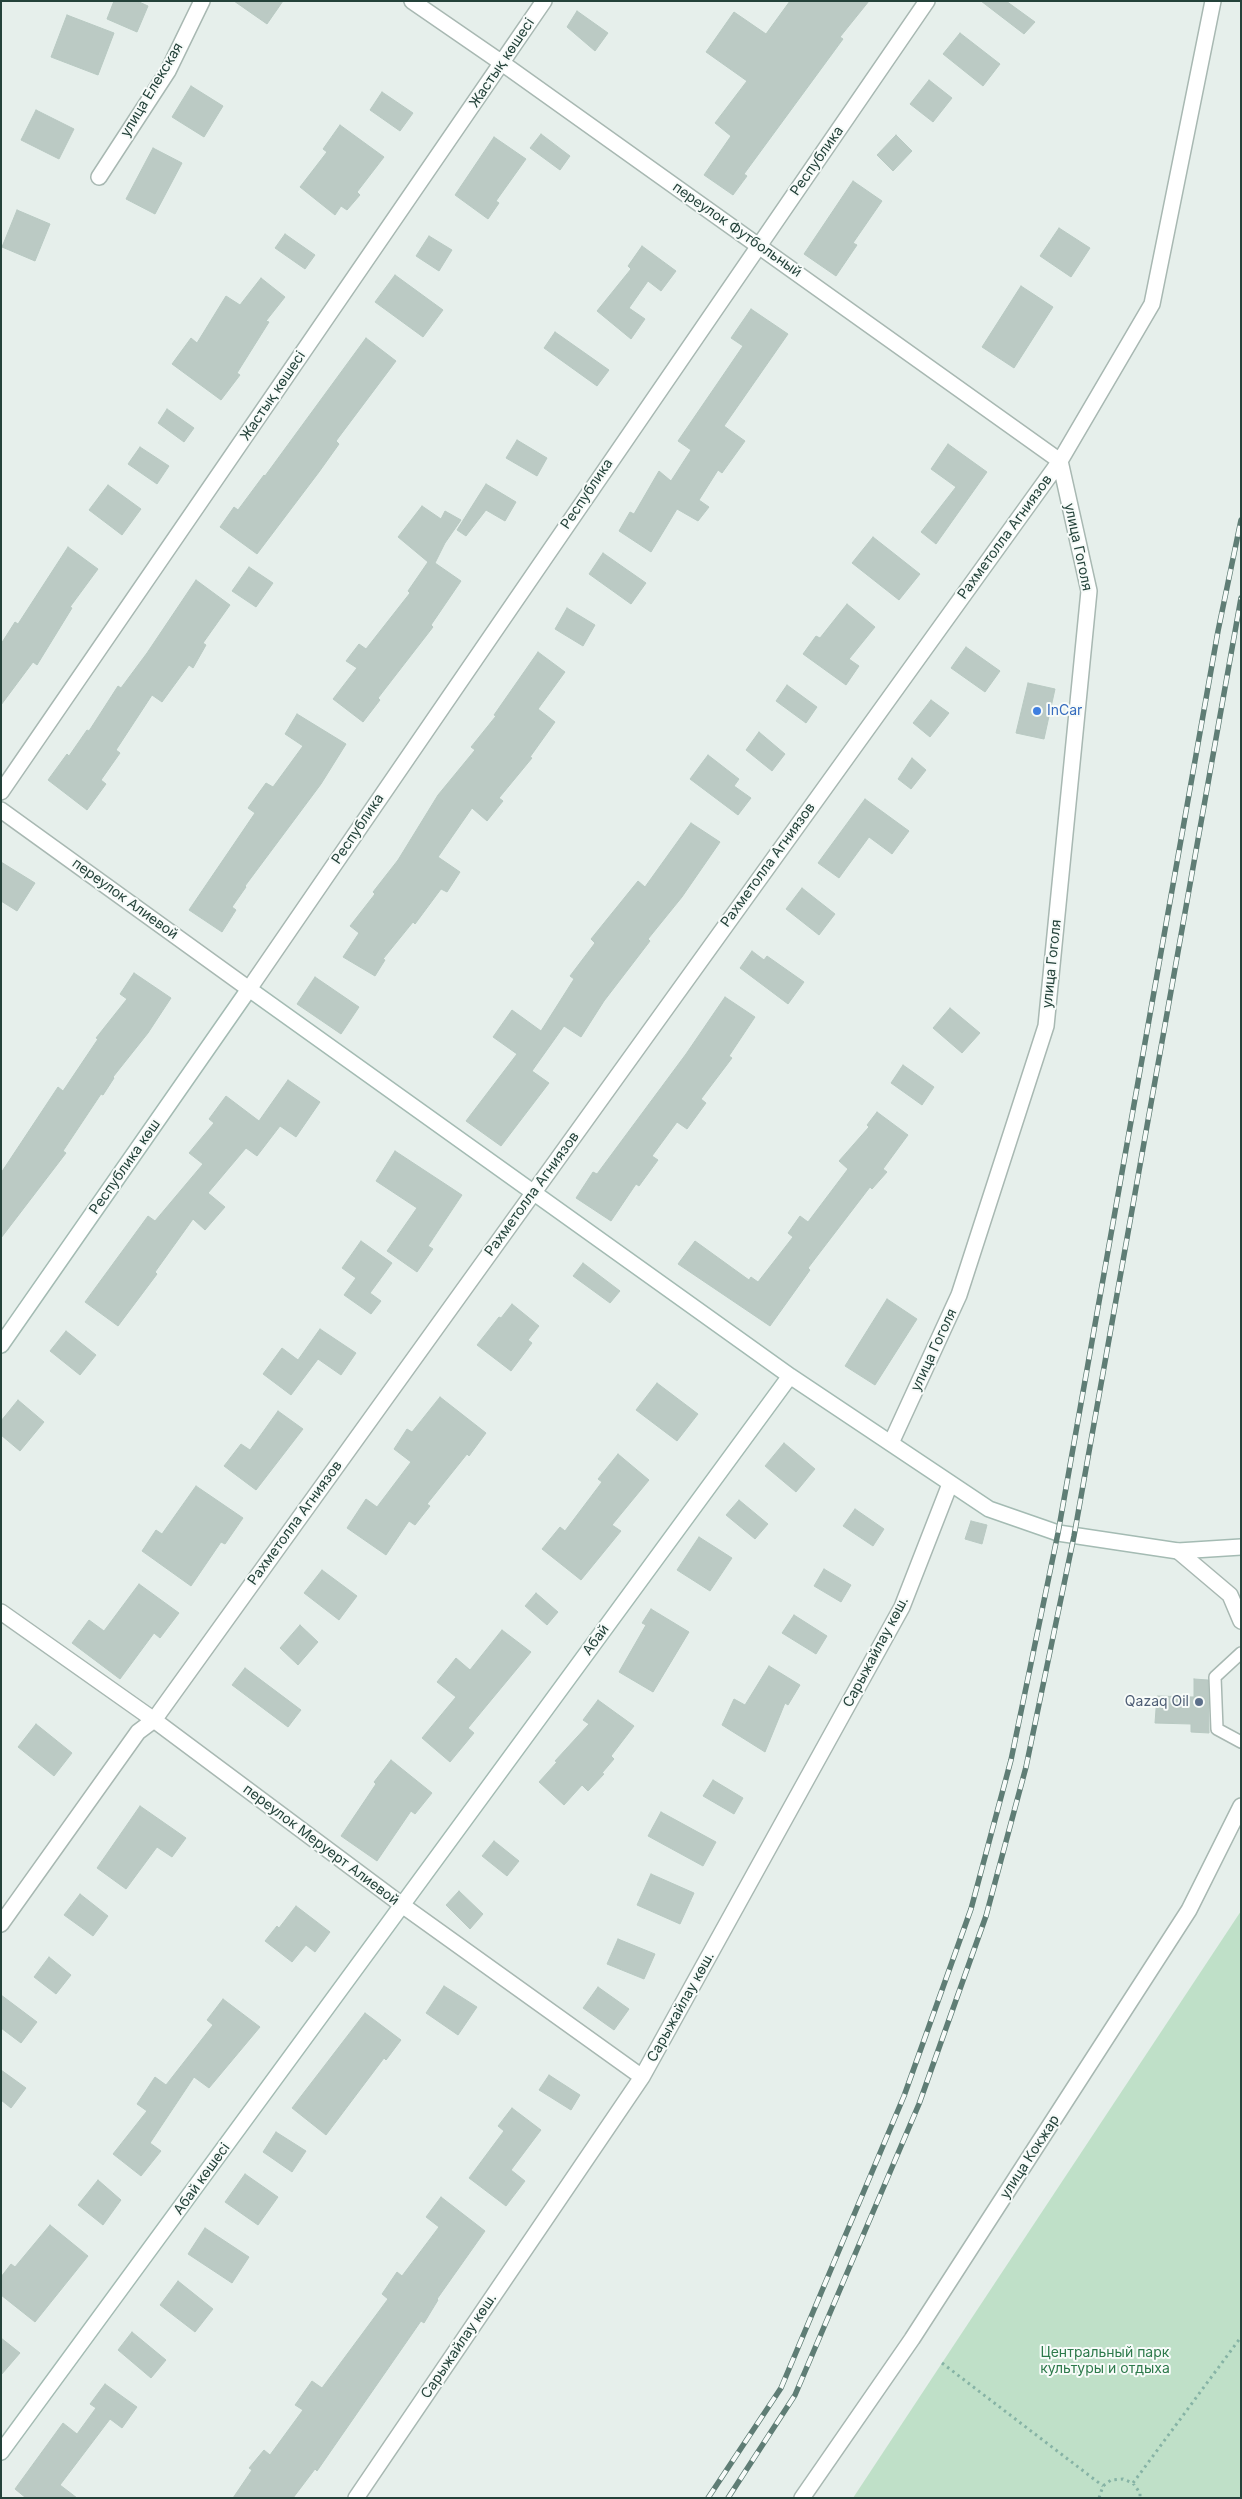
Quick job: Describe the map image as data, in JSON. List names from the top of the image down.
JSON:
{
  "streets": {
    "street": [
      "Жастық көшесі",
      "улица Елекская",
      "Республика",
      "переулок Футбольный",
      "Рахметолла Агниязов",
      "улица Гоголя",
      "переулок Алиевой",
      "Республика көш",
      "Абай",
      "Сарыжайлау көш.",
      "переулок Меруерт Алиевой",
      "улица Кокжар",
      "Абай көшесі"
    ]
  },
  "crossings": [
    ["Жастық көшесі", "переулок Футбольный"],
    ["Республика", "переулок Футбольный"],
    ["Республика", "переулок Алиевой"],
    ["Республика", "Республика көш"],
    ["переулок Футбольный", "Рахметолла Агниязов"],
    ["переулок Футбольный", "улица Гоголя"],
    ["Рахметолла Агниязов", "улица Гоголя"],
    ["Рахметолла Агниязов", "переулок Алиевой"],
    ["Рахметолла Агниязов", "переулок Меруерт Алиевой"],
    ["улица Гоголя", "переулок Алиевой"],
    ["переулок Алиевой", "Республика көш"],
    ["переулок Алиевой", "Абай"],
    ["переулок Алиевой", "Сарыжайлау көш."],
    ["Абай", "переулок Меруерт Алиевой"],
    ["Абай", "Абай көшесі"],
    ["Сарыжайлау көш.", "переулок Меруерт Алиевой"],
    ["переулок Меруерт Алиевой", "Абай көшесі"]
  ],
  "parks": ["Центральный парк культуры и отдыха"],
  "places": ["InCar", "Qazaq Oil"]
}
